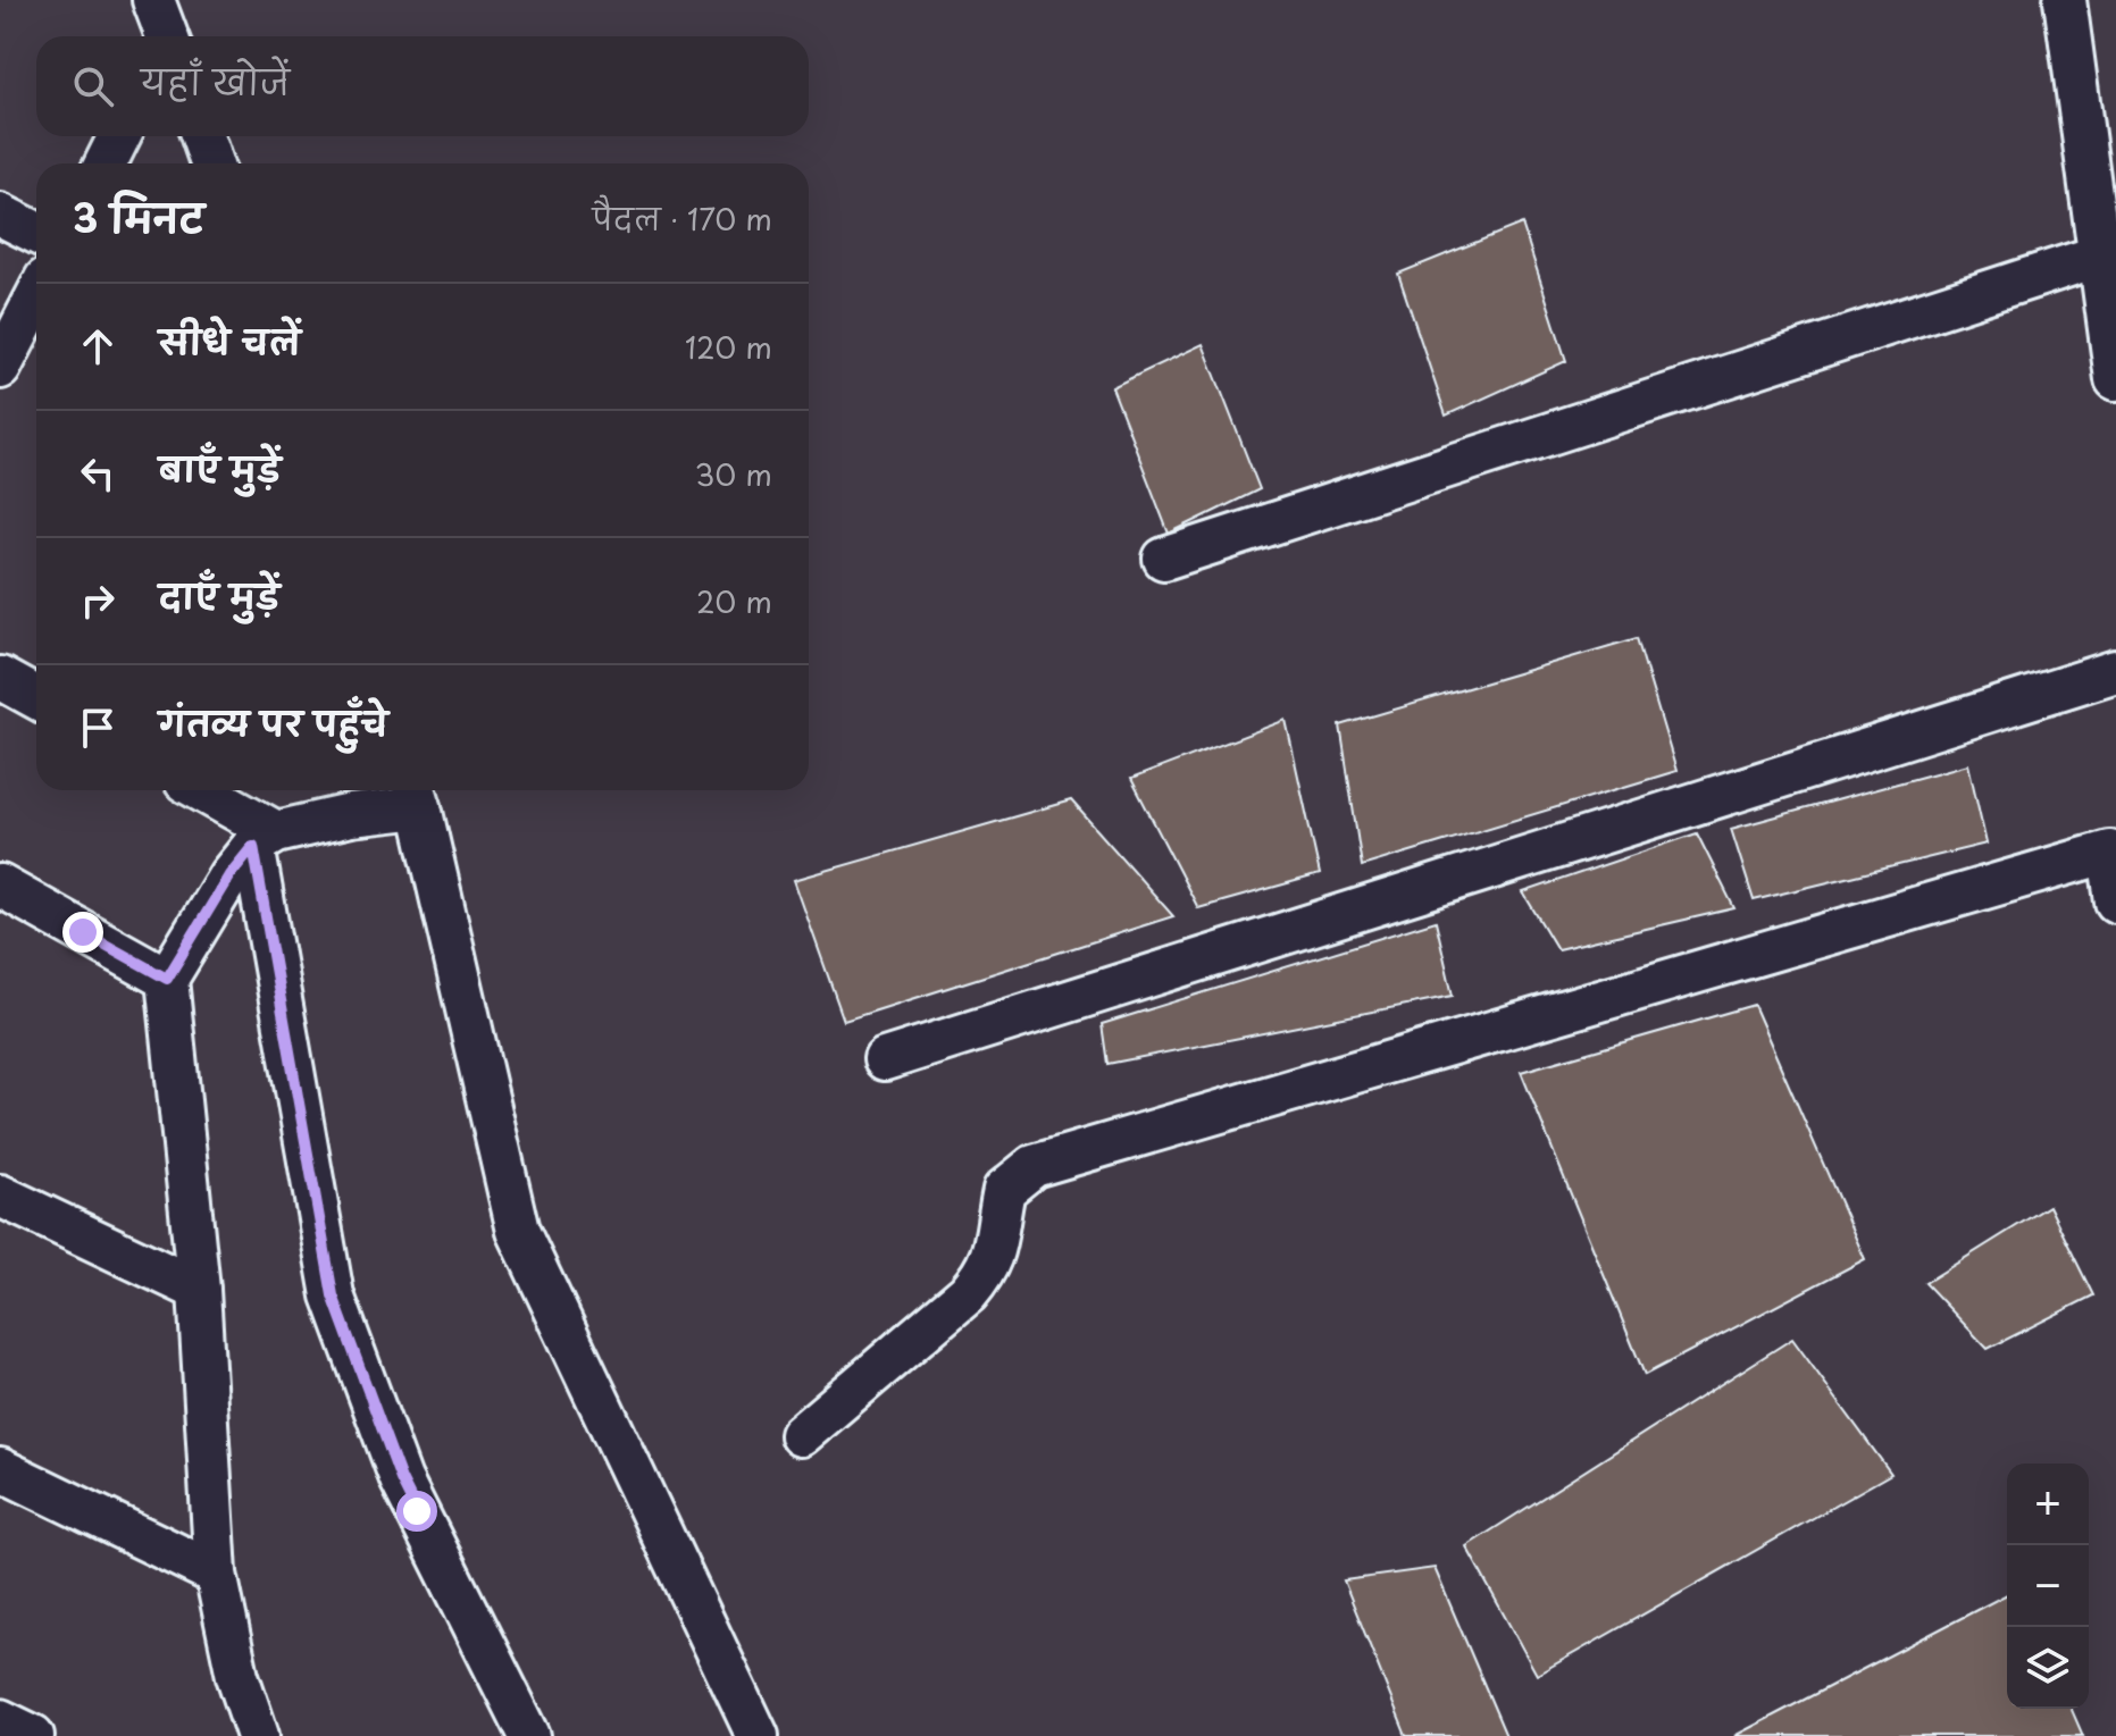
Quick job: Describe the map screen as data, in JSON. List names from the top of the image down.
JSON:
{
  "page": {
    "search": "यहाँ खोजें",
    "heading": ["3 मिनट", "पैदल · 170 m"],
    "list": [
      ["सीधे चलें", "120 m"],
      ["बाएँ मुड़ें", "30 m"],
      ["दाएँ मुड़ें", "20 m"],
      "गंतव्य पर पहुँचे"
    ],
    "map_buttons": ["+", "−"]
  }
}
